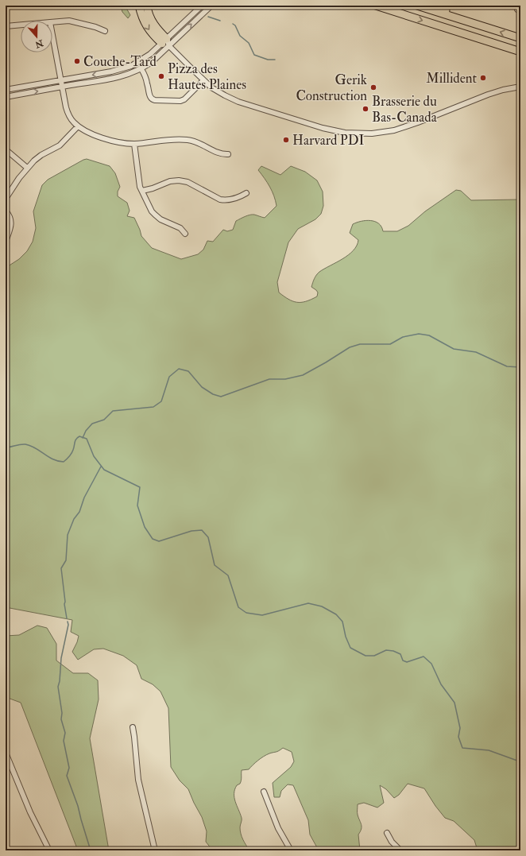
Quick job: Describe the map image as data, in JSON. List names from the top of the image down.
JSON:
{
  "places": [
    "Couche-Tard",
    "Pizza des Hautes Plaines",
    "Millident",
    "Gerik Construction",
    "Brasserie du Bas-Canada",
    "Harvard PDI"
  ],
  "north": "bottom"
}
